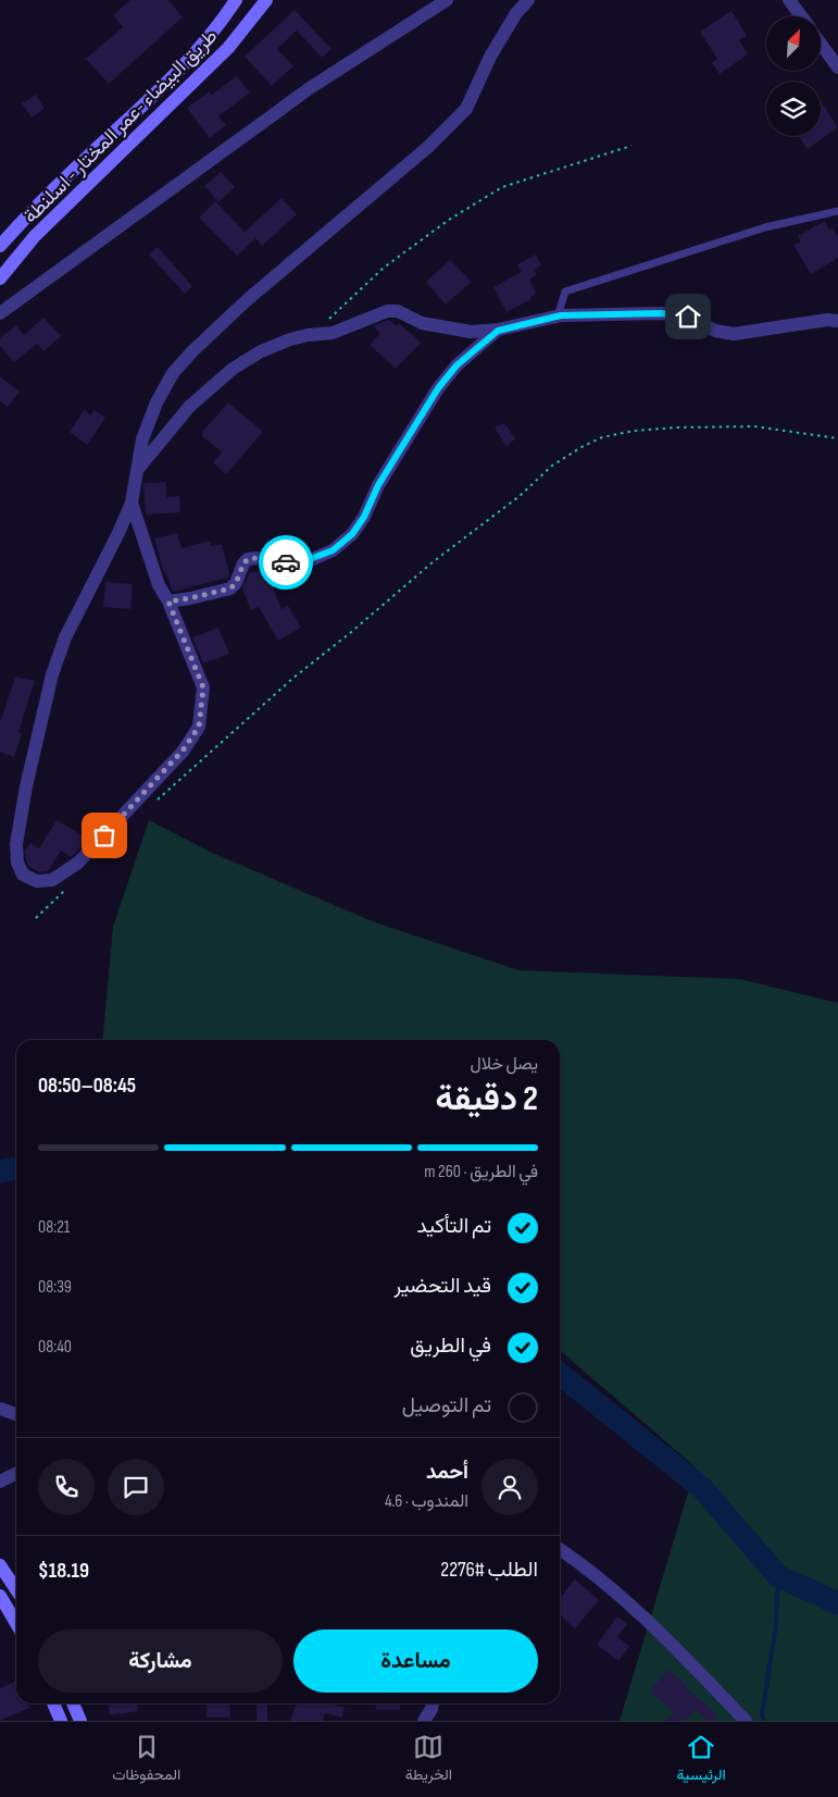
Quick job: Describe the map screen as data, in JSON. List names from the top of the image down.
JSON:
{
  "streets": {
    "main road": ["طريق البيضاء -عمر المختار - اسلنطة"]
  },
  "north": "top right",
  "page": {
    "heading": ["2 دقيقة", "يصل خلال", "08:45–08:50"],
    "panel": [
      "أحمد",
      "المندوب · 4.6",
      "الطلب #2276",
      "$18.19"
    ],
    "bar": "في الطريق · 260 m",
    "list": [
      ["تم التأكيد", "08:21"],
      ["قيد التحضير", "08:39"],
      ["في الطريق", "08:40"],
      "تم التوصيل"
    ],
    "buttons": ["مساعدة", "مشاركة"],
    "tabs": ["الرئيسية", "الخريطة", "المحفوظات"]
  }
}
